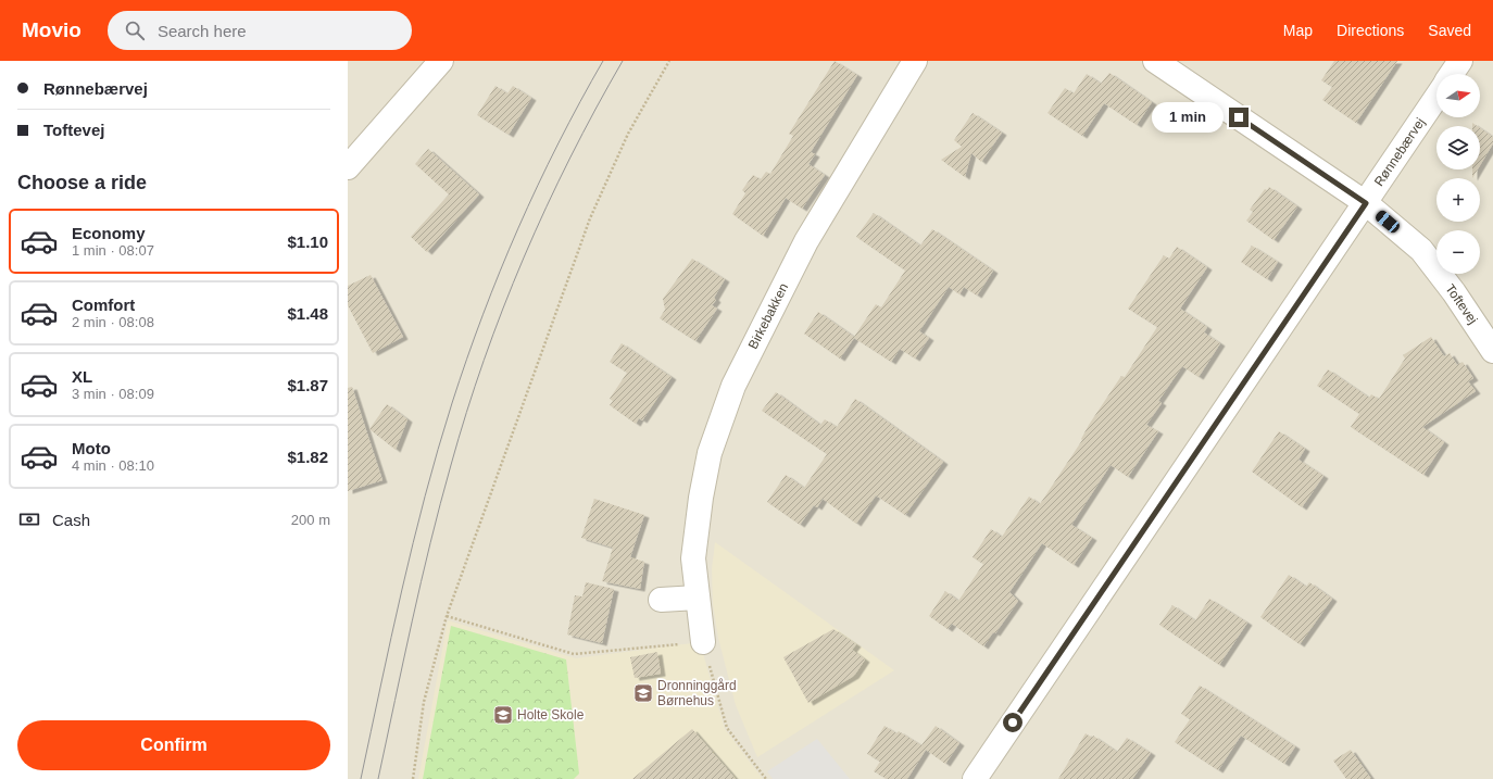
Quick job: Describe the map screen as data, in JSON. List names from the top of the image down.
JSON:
{
  "streets": {
    "street": ["Rønnebærvej", "Toftevej", "Birkebakken"]
  },
  "crossings": [
    ["Rønnebærvej", "Toftevej"]
  ],
  "places": {
    "school or university": ["Dronninggård Børnehus", "Holte Skole"]
  },
  "north": "right",
  "page": {
    "header": "Movio",
    "search": "Search here",
    "nav": ["Map", "Directions", "Saved"],
    "banner": ["Rønnebærvej", "Toftevej"],
    "map_buttons": ["+", "−"],
    "bubble": "1 min",
    "heading": "Choose a ride",
    "list": [
      {
        "name": "Economy",
        "note": "1 min · 08:07",
        "value": "$1.10"
      },
      {
        "name": "Comfort",
        "note": "2 min · 08:08",
        "value": "$1.48"
      },
      {
        "name": "XL",
        "note": "3 min · 08:09",
        "value": "$1.87"
      },
      {
        "name": "Moto",
        "note": "4 min · 08:10",
        "value": "$1.82"
      }
    ],
    "pay": ["Cash", "200 m"],
    "buttons": "Confirm"
  }
}
